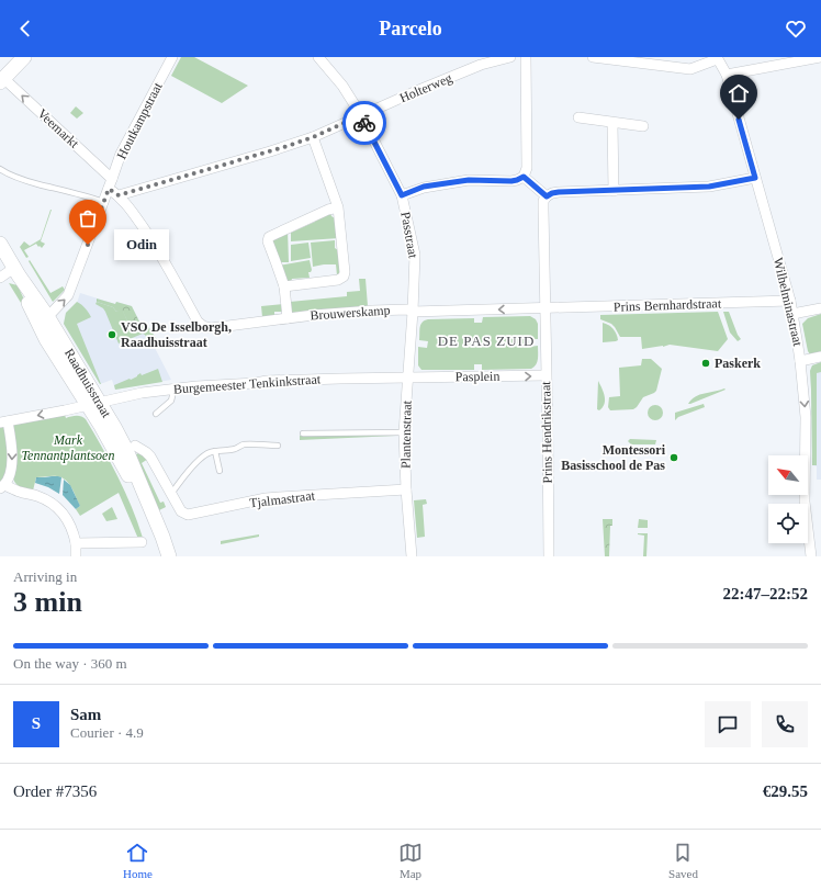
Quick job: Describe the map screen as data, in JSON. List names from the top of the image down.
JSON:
{
  "streets": {
    "main road": ["Raadhuisstraat"],
    "street": [
      "Holterweg",
      "Houtkampstraat",
      "Veemarkt",
      "Passtraat",
      "Wilhelminastraat",
      "Prins Bernhardstraat",
      "Brouwerskamp",
      "Pasplein",
      "Burgemeester Tenkinkstraat",
      "Prins Hendrikstraat",
      "Plantenstraat",
      "Tjalmastraat"
    ]
  },
  "crossings": [
    ["Holterweg", "Passtraat"],
    ["Holterweg", "Brouwerskamp"],
    ["Houtkampstraat", "Veemarkt"],
    ["Houtkampstraat", "Brouwerskamp"],
    ["Houtkampstraat", "Raadhuisstraat"],
    ["Veemarkt", "Brouwerskamp"],
    ["Passtraat", "Brouwerskamp"],
    ["Passtraat", "Plantenstraat"],
    ["Wilhelminastraat", "Prins Bernhardstraat"],
    ["Prins Bernhardstraat", "Prins Hendrikstraat"],
    ["Brouwerskamp", "Plantenstraat"],
    ["Pasplein", "Burgemeester Tenkinkstraat"],
    ["Pasplein", "Prins Hendrikstraat"],
    ["Pasplein", "Plantenstraat"],
    ["Raadhuisstraat", "Burgemeester Tenkinkstraat"],
    ["Burgemeester Tenkinkstraat", "Plantenstraat"],
    ["Plantenstraat", "Tjalmastraat"]
  ],
  "one_way": ["Houtkampstraat", "Veemarkt", "Wilhelminastraat"],
  "districts": ["DE PAS ZUID"],
  "parks": ["Mark Tennantplantsoen"],
  "places": [
    "Odin",
    "VSO De Isselborgh, Raadhuisstraat",
    "Paskerk",
    "Montessori Basisschool de Pas"
  ],
  "north": "top left",
  "page": {
    "header": "Parcelo",
    "bubble": "Odin",
    "heading": ["3 min", "Arriving in", "22:47–22:52"],
    "panel": [
      "Sam",
      "Courier · 4.9",
      "Order #7356",
      "€29.55"
    ],
    "bar": "On the way · 360 m",
    "round": "S",
    "tabs": ["Home", "Map", "Saved"]
  }
}
